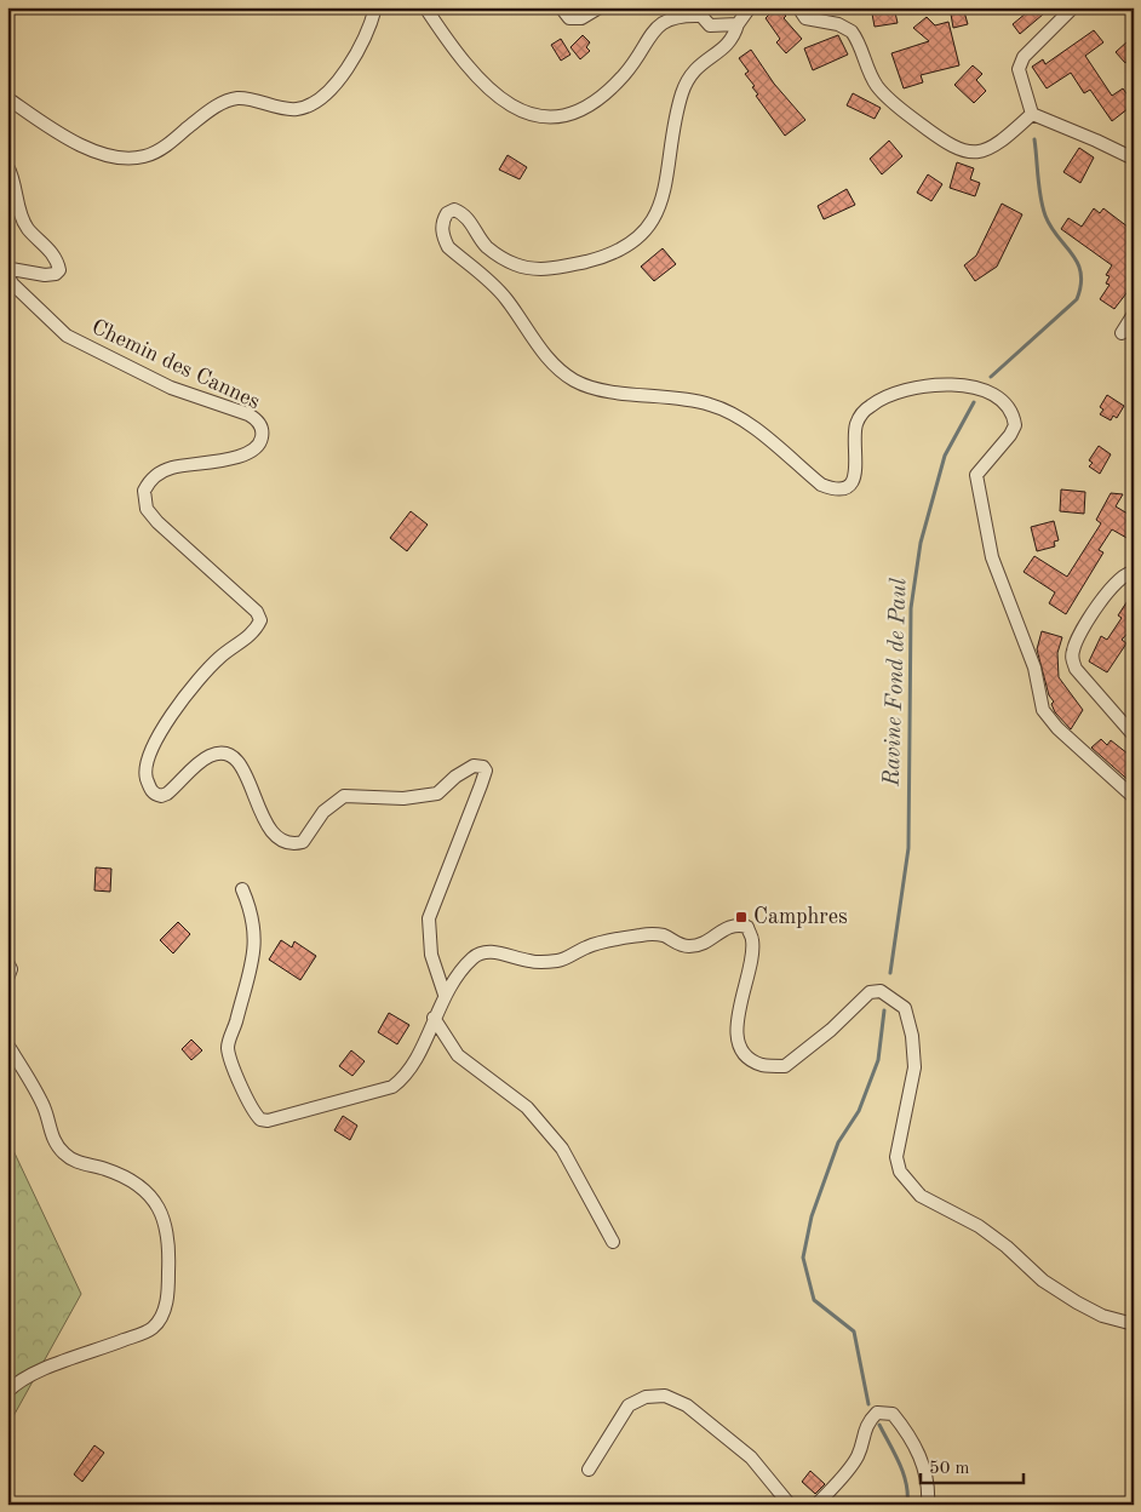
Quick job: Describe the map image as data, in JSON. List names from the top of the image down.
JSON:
{
  "streets": {
    "street": ["Chemin des Cannes"]
  },
  "water": ["Ravine Fond de Paul"],
  "places": {
    "transit": ["Camphres"]
  },
  "scale_bar": "50 m"
}
